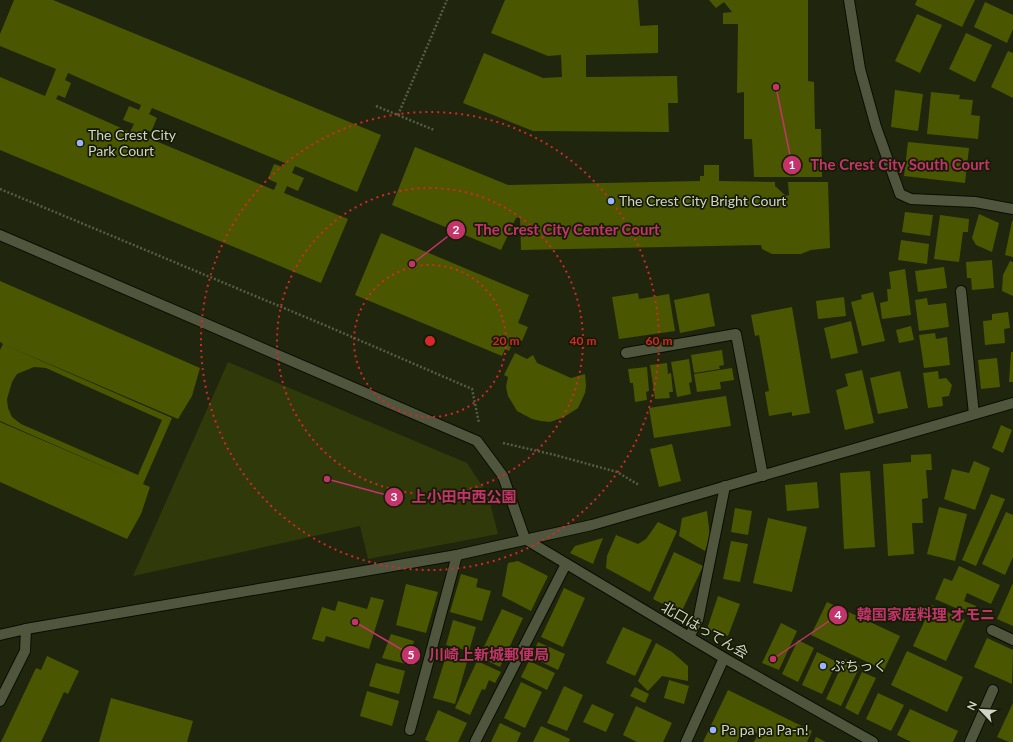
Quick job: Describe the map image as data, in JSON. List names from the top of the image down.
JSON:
{
  "streets": {
    "street": ["北口はってん会"]
  },
  "places": [
    "The Crest City South Court",
    "The Crest City Park Court",
    "The Crest City Bright Court",
    "The Crest City Center Court",
    "上小田中西公園",
    "川崎上新城郵便局",
    "韓国家庭料理 オモニ",
    "ぷちっく",
    "Pa pa pa Pa-n!"
  ],
  "north": "top left",
  "rings": ["20 m", "40 m", "60 m"]
}
